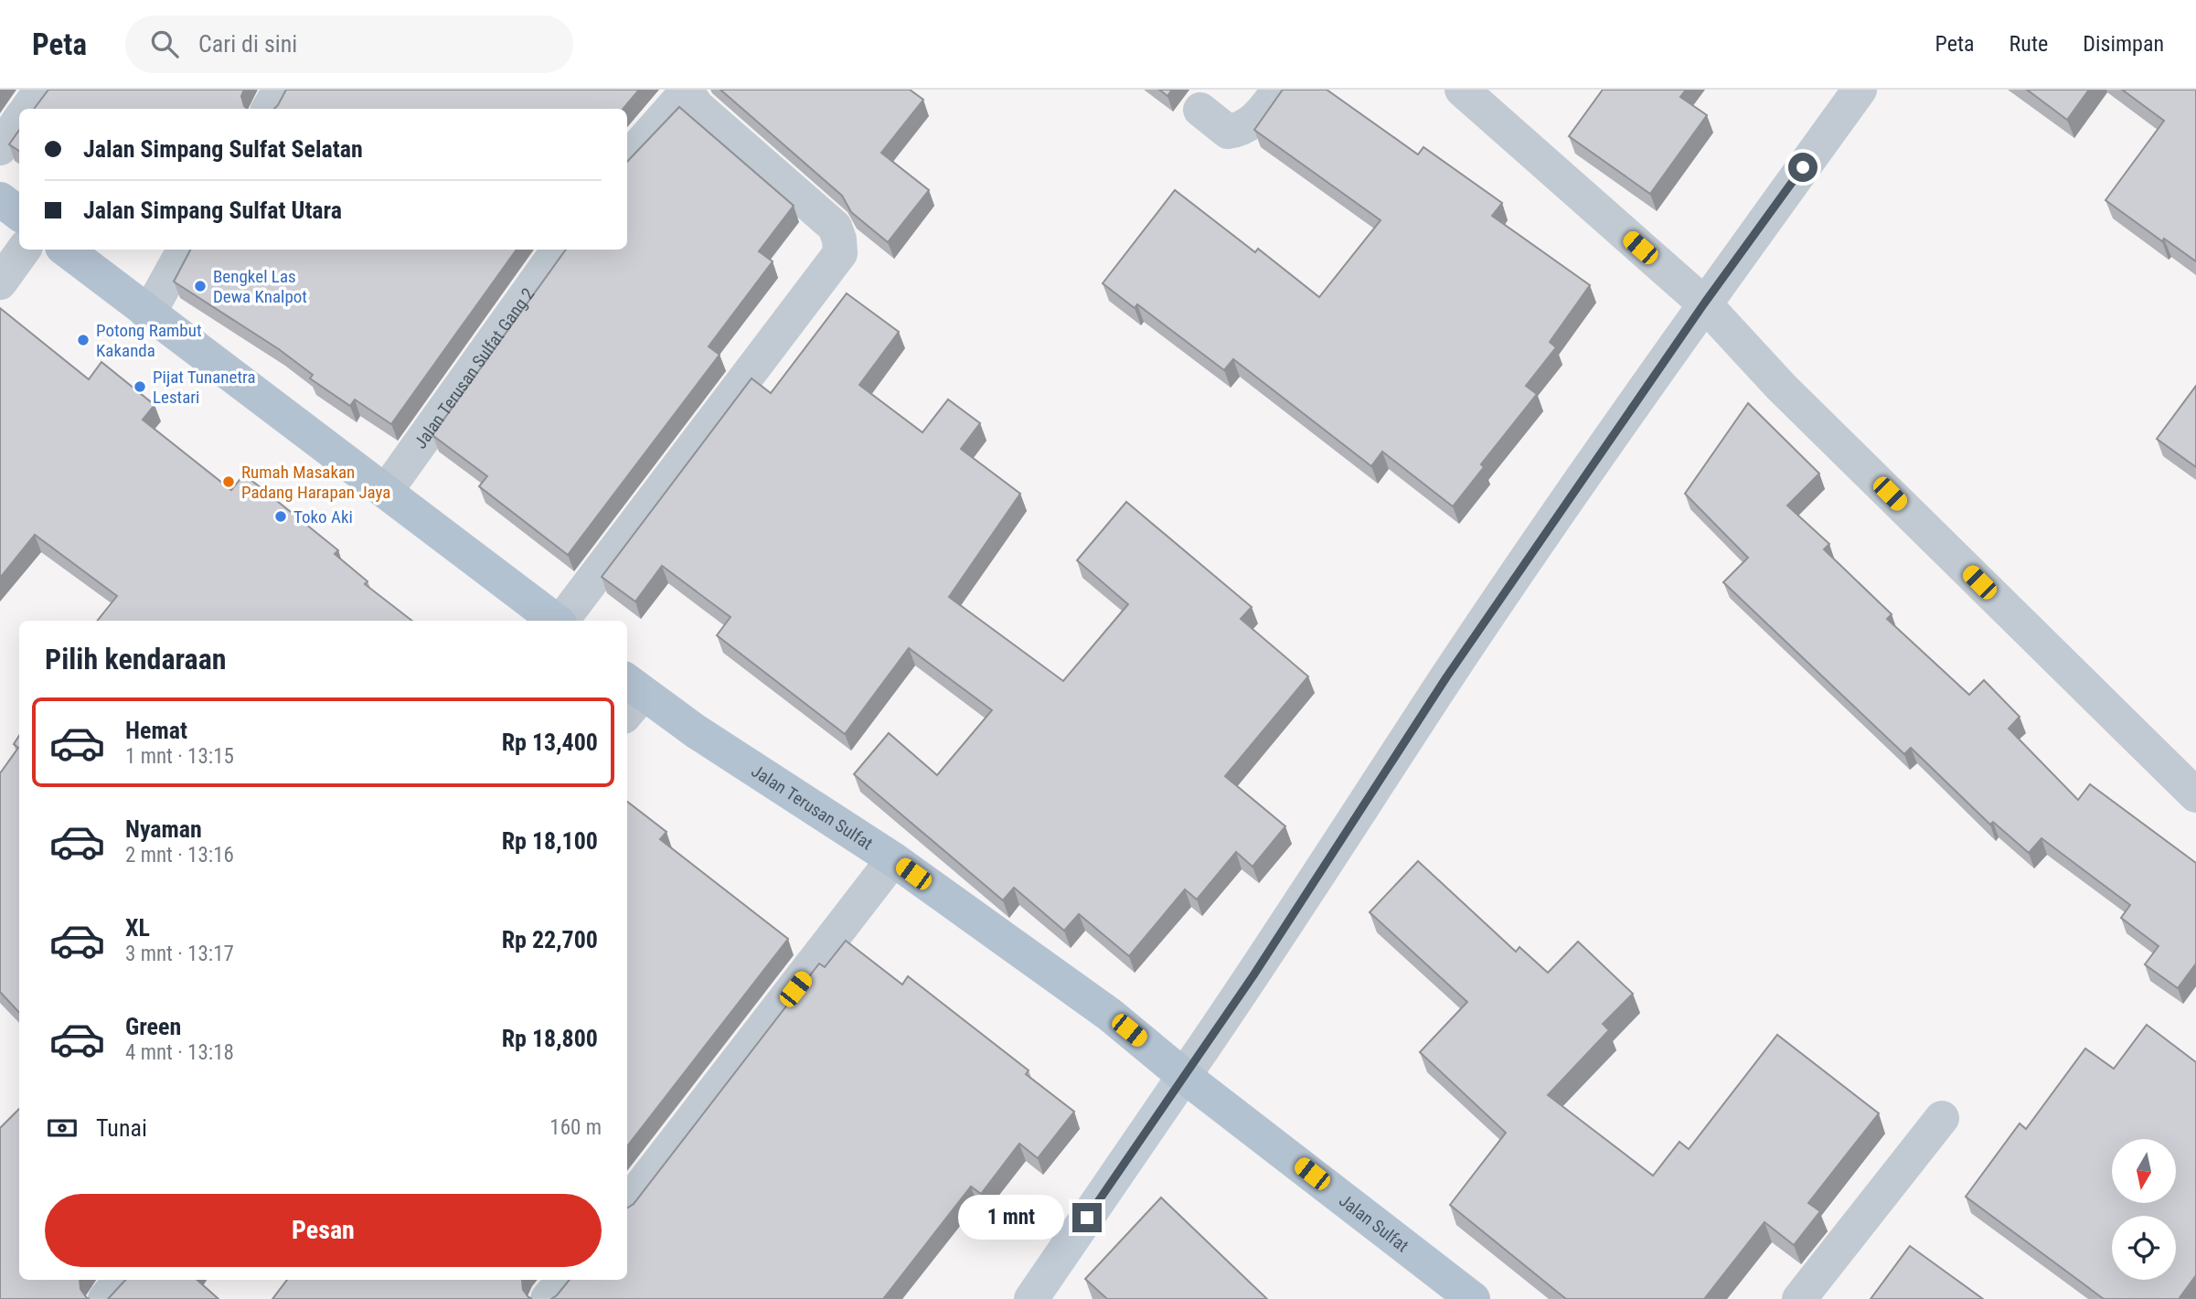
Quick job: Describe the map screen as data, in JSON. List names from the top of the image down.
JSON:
{
  "streets": {
    "main road": ["Jalan Terusan Sulfat", "Jalan Sulfat"],
    "street": ["Jalan Terusan Sulfat Gang 2"]
  },
  "crossings": [
    ["Jalan Terusan Sulfat", "Jalan Sulfat"]
  ],
  "places": [
    "Bengkel Las Dewa Knalpot",
    "Potong Rambut Kakanda",
    "Pijat Tunanetra Lestari",
    "Rumah Masakan Padang Harapan Jaya",
    "Toko Aki"
  ],
  "north": "bottom",
  "page": {
    "header": "Peta",
    "search": "Cari di sini",
    "nav": ["Peta", "Rute", "Disimpan"],
    "banner": ["Jalan Simpang Sulfat Selatan", "Jalan Simpang Sulfat Utara"],
    "heading": "Pilih kendaraan",
    "list": [
      {
        "name": "Hemat",
        "note": "1 mnt · 13:15",
        "value": "Rp 13,400"
      },
      {
        "name": "Nyaman",
        "note": "2 mnt · 13:16",
        "value": "Rp 18,100"
      },
      {
        "name": "XL",
        "note": "3 mnt · 13:17",
        "value": "Rp 22,700"
      },
      {
        "name": "Green",
        "note": "4 mnt · 13:18",
        "value": "Rp 18,800"
      }
    ],
    "pay": ["Tunai", "160 m"],
    "buttons": "Pesan",
    "bubble": "1 mnt"
  }
}
